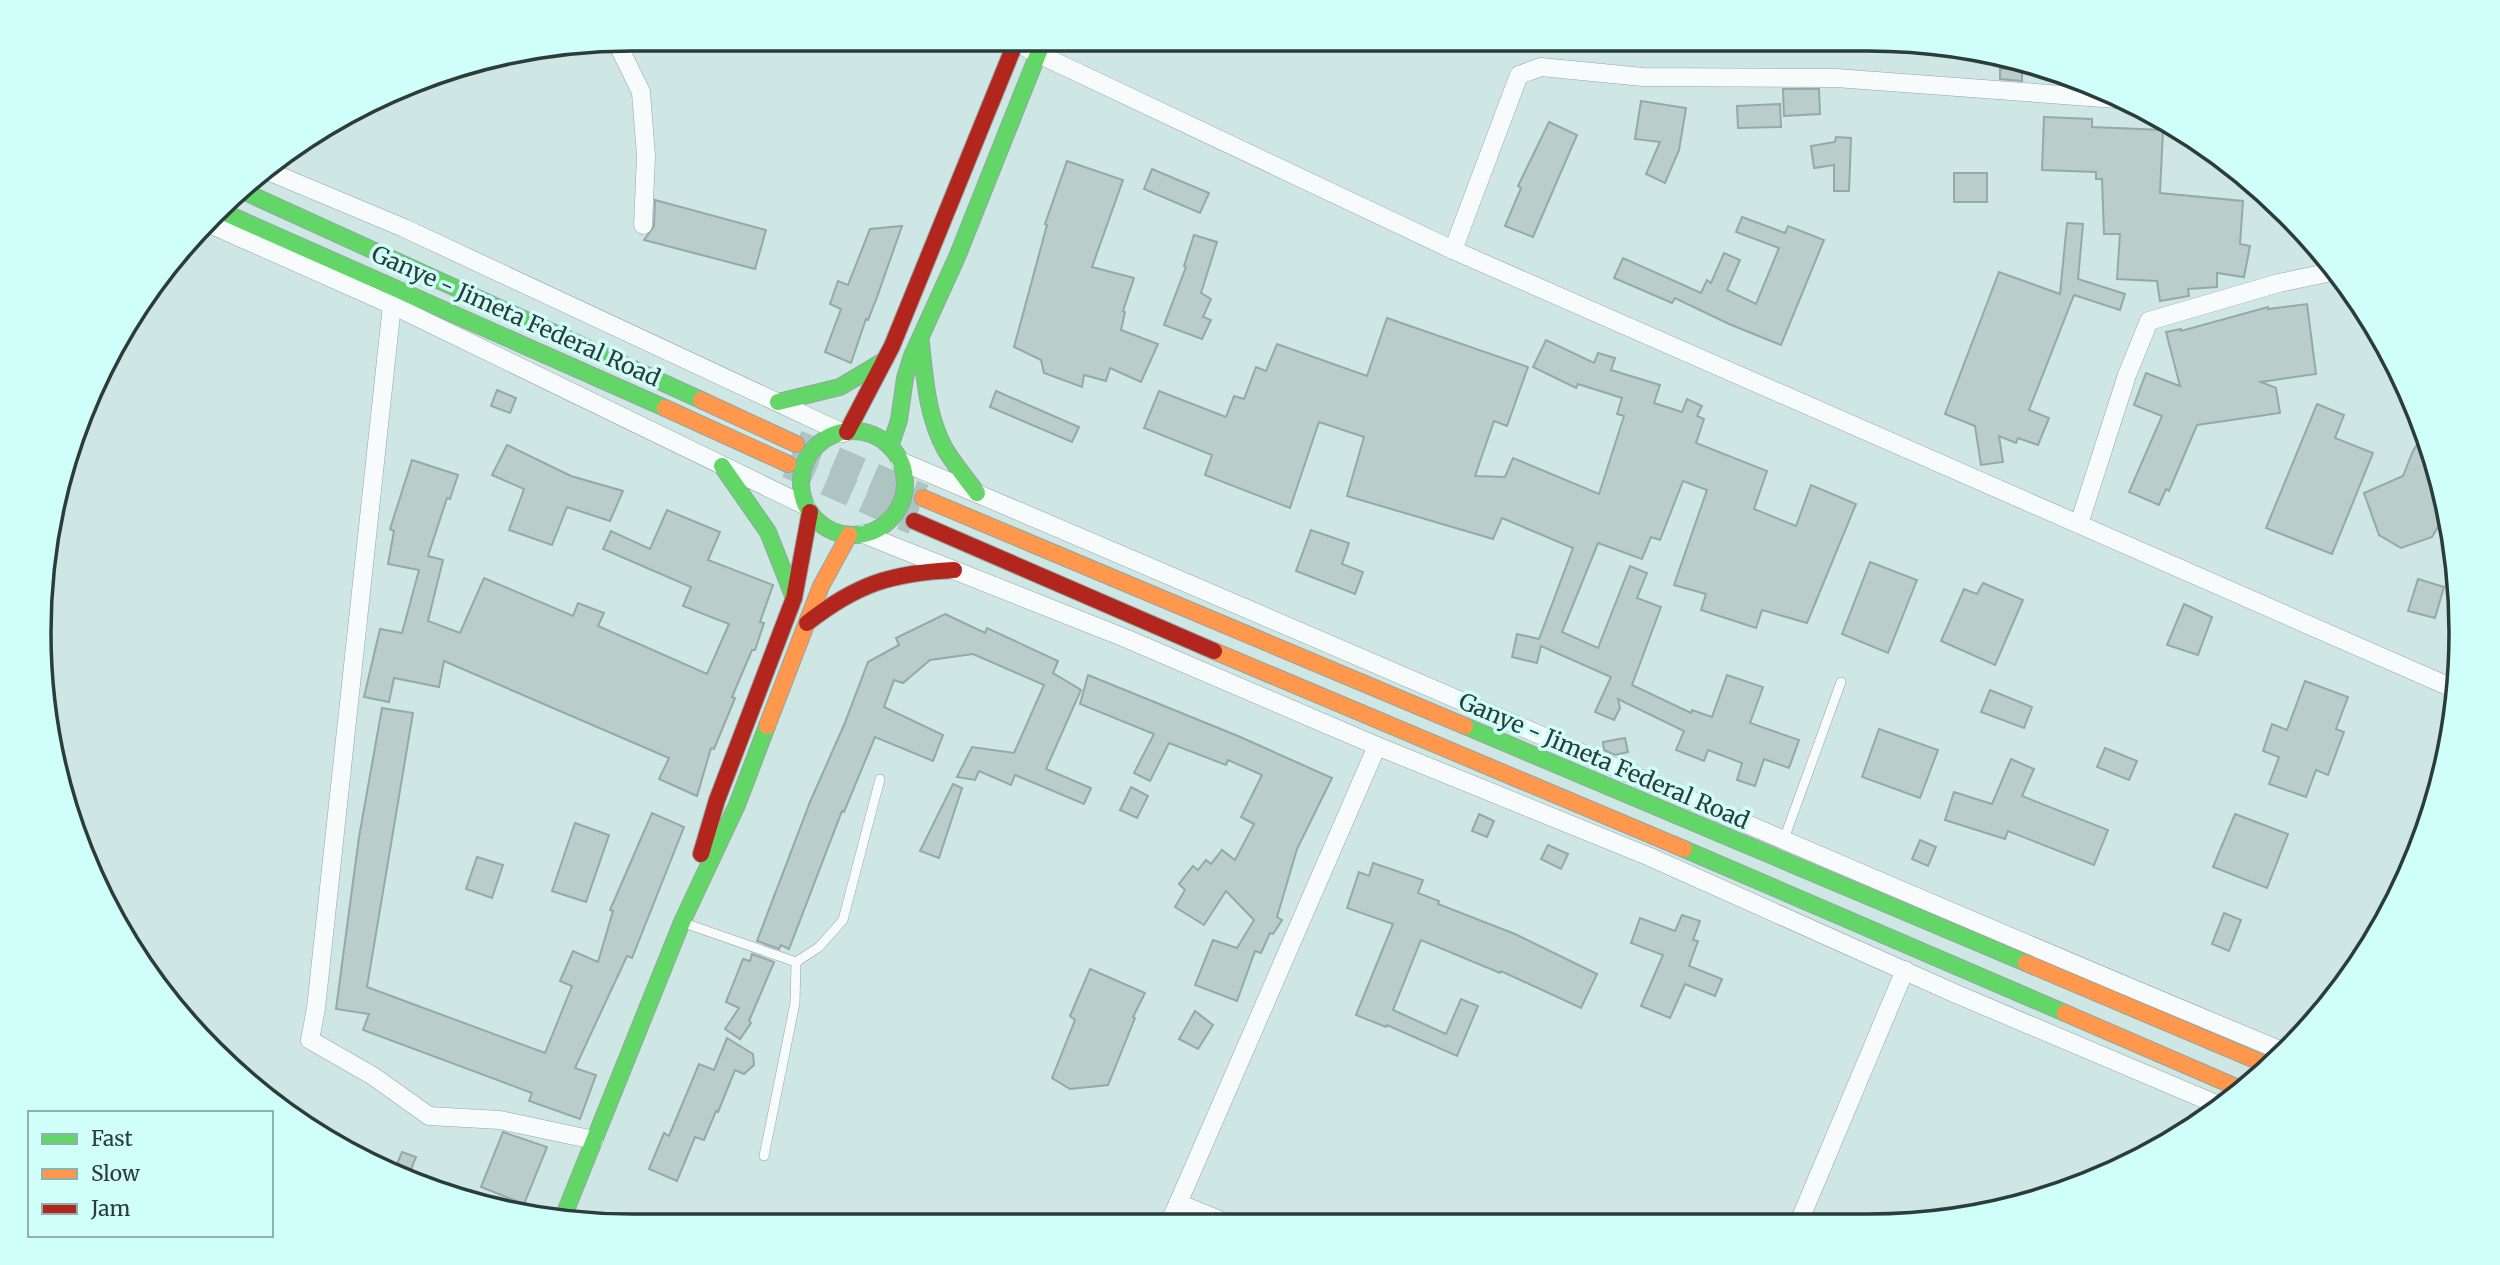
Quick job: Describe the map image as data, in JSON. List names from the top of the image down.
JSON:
{
  "streets": {
    "main road": ["Ganye - Jimeta Federal Road"]
  },
  "legend": ["Fast", "Slow", "Jam"]
}
